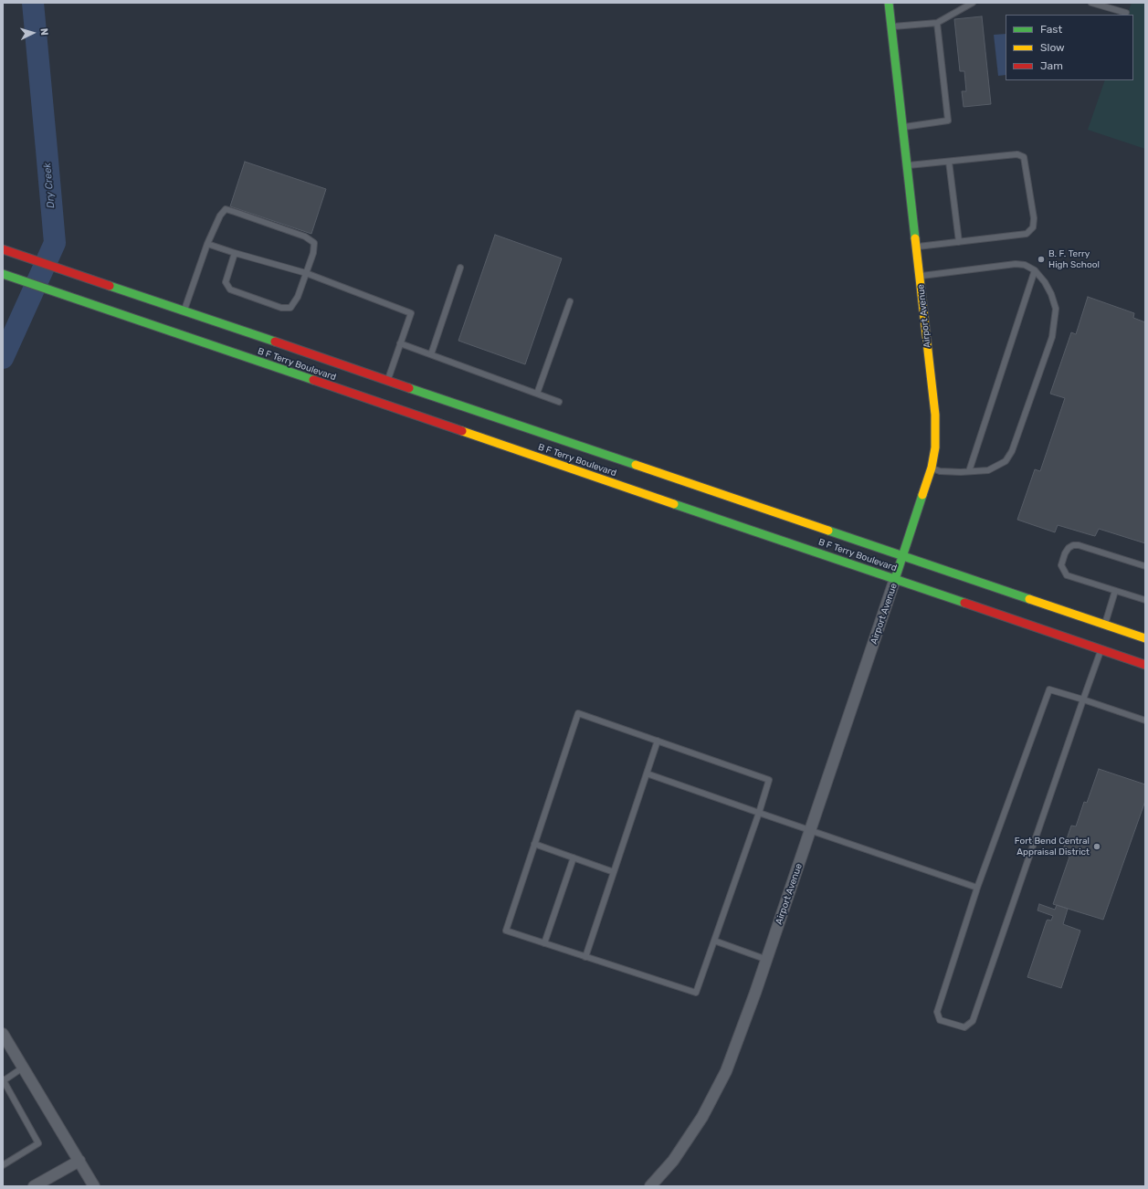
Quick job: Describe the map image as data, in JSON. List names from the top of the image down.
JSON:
{
  "streets": {
    "main road": ["Airport Avenue", "B F Terry Boulevard"]
  },
  "crossings": [
    ["Airport Avenue", "B F Terry Boulevard"]
  ],
  "water": ["Dry Creek"],
  "places": ["B. F. Terry High School", "Fort Bend Central Appraisal District"],
  "legend": ["Fast", "Slow", "Jam"],
  "north": "right"
}
